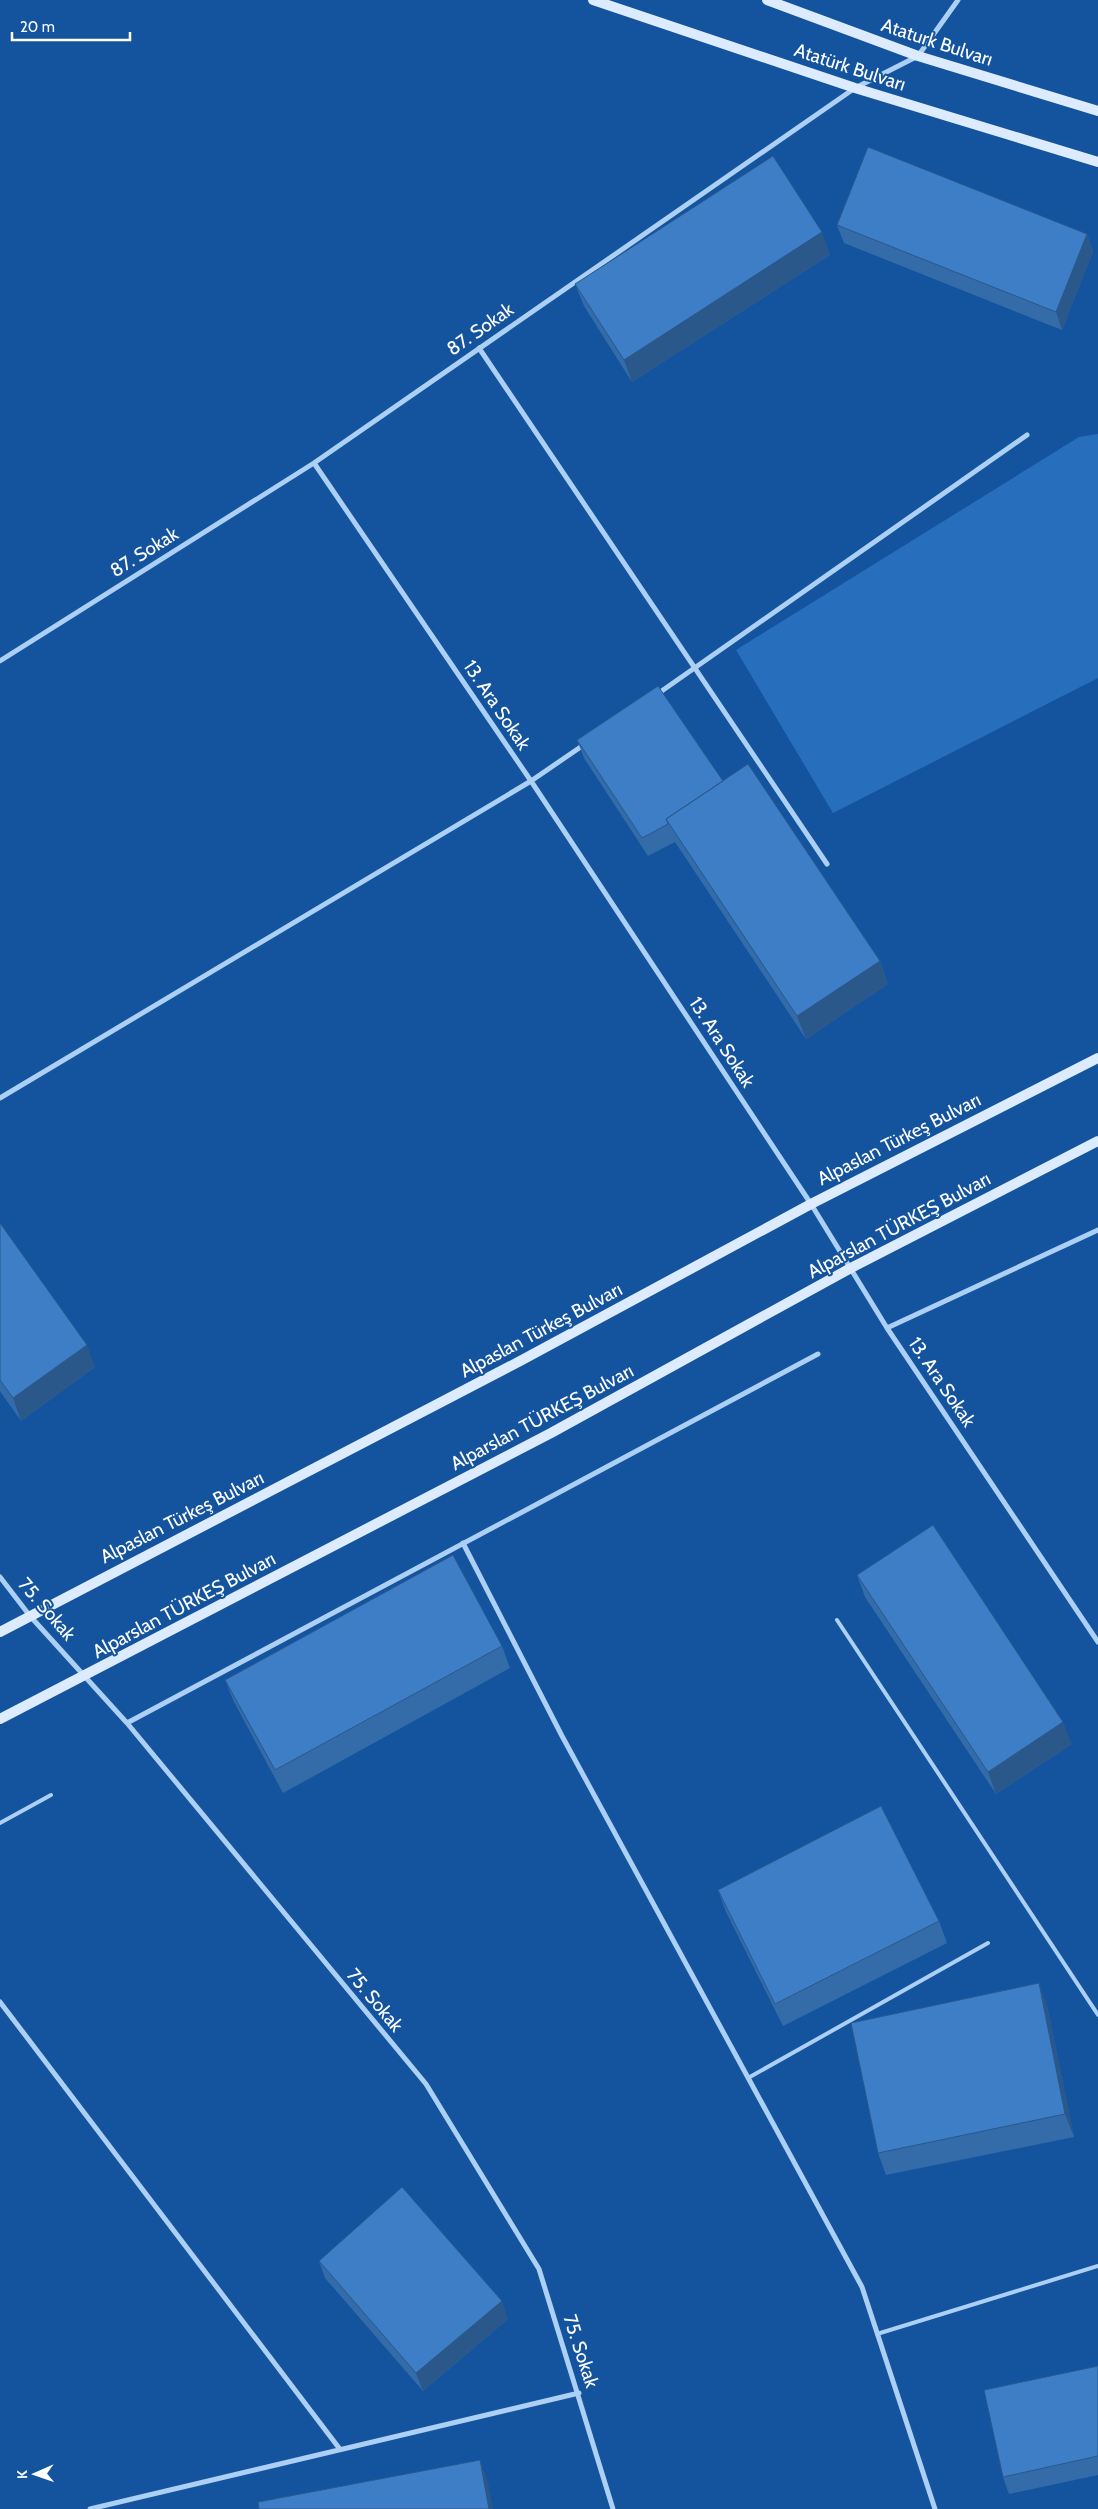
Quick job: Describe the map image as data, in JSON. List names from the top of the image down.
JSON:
{
  "streets": {
    "main road": [
      "Ataturk Bulvarı",
      "Atatürk Bulvarı",
      "Alpaslan Türkeş Bulvarı",
      "Alparslan TÜRKEŞ Bulvarı"
    ],
    "street": ["87. Sokak", "13. Ara Sokak", "75. Sokak"]
  },
  "crossings": [
    ["Ataturk Bulvarı", "87. Sokak"],
    ["Atatürk Bulvarı", "87. Sokak"],
    ["87. Sokak", "13. Ara Sokak"],
    ["13. Ara Sokak", "Alpaslan Türkeş Bulvarı"],
    ["13. Ara Sokak", "Alparslan TÜRKEŞ Bulvarı"],
    ["Alpaslan Türkeş Bulvarı", "75. Sokak"],
    ["Alparslan TÜRKEŞ Bulvarı", "75. Sokak"]
  ],
  "scale_bar": "20 m",
  "north": "left"
}
